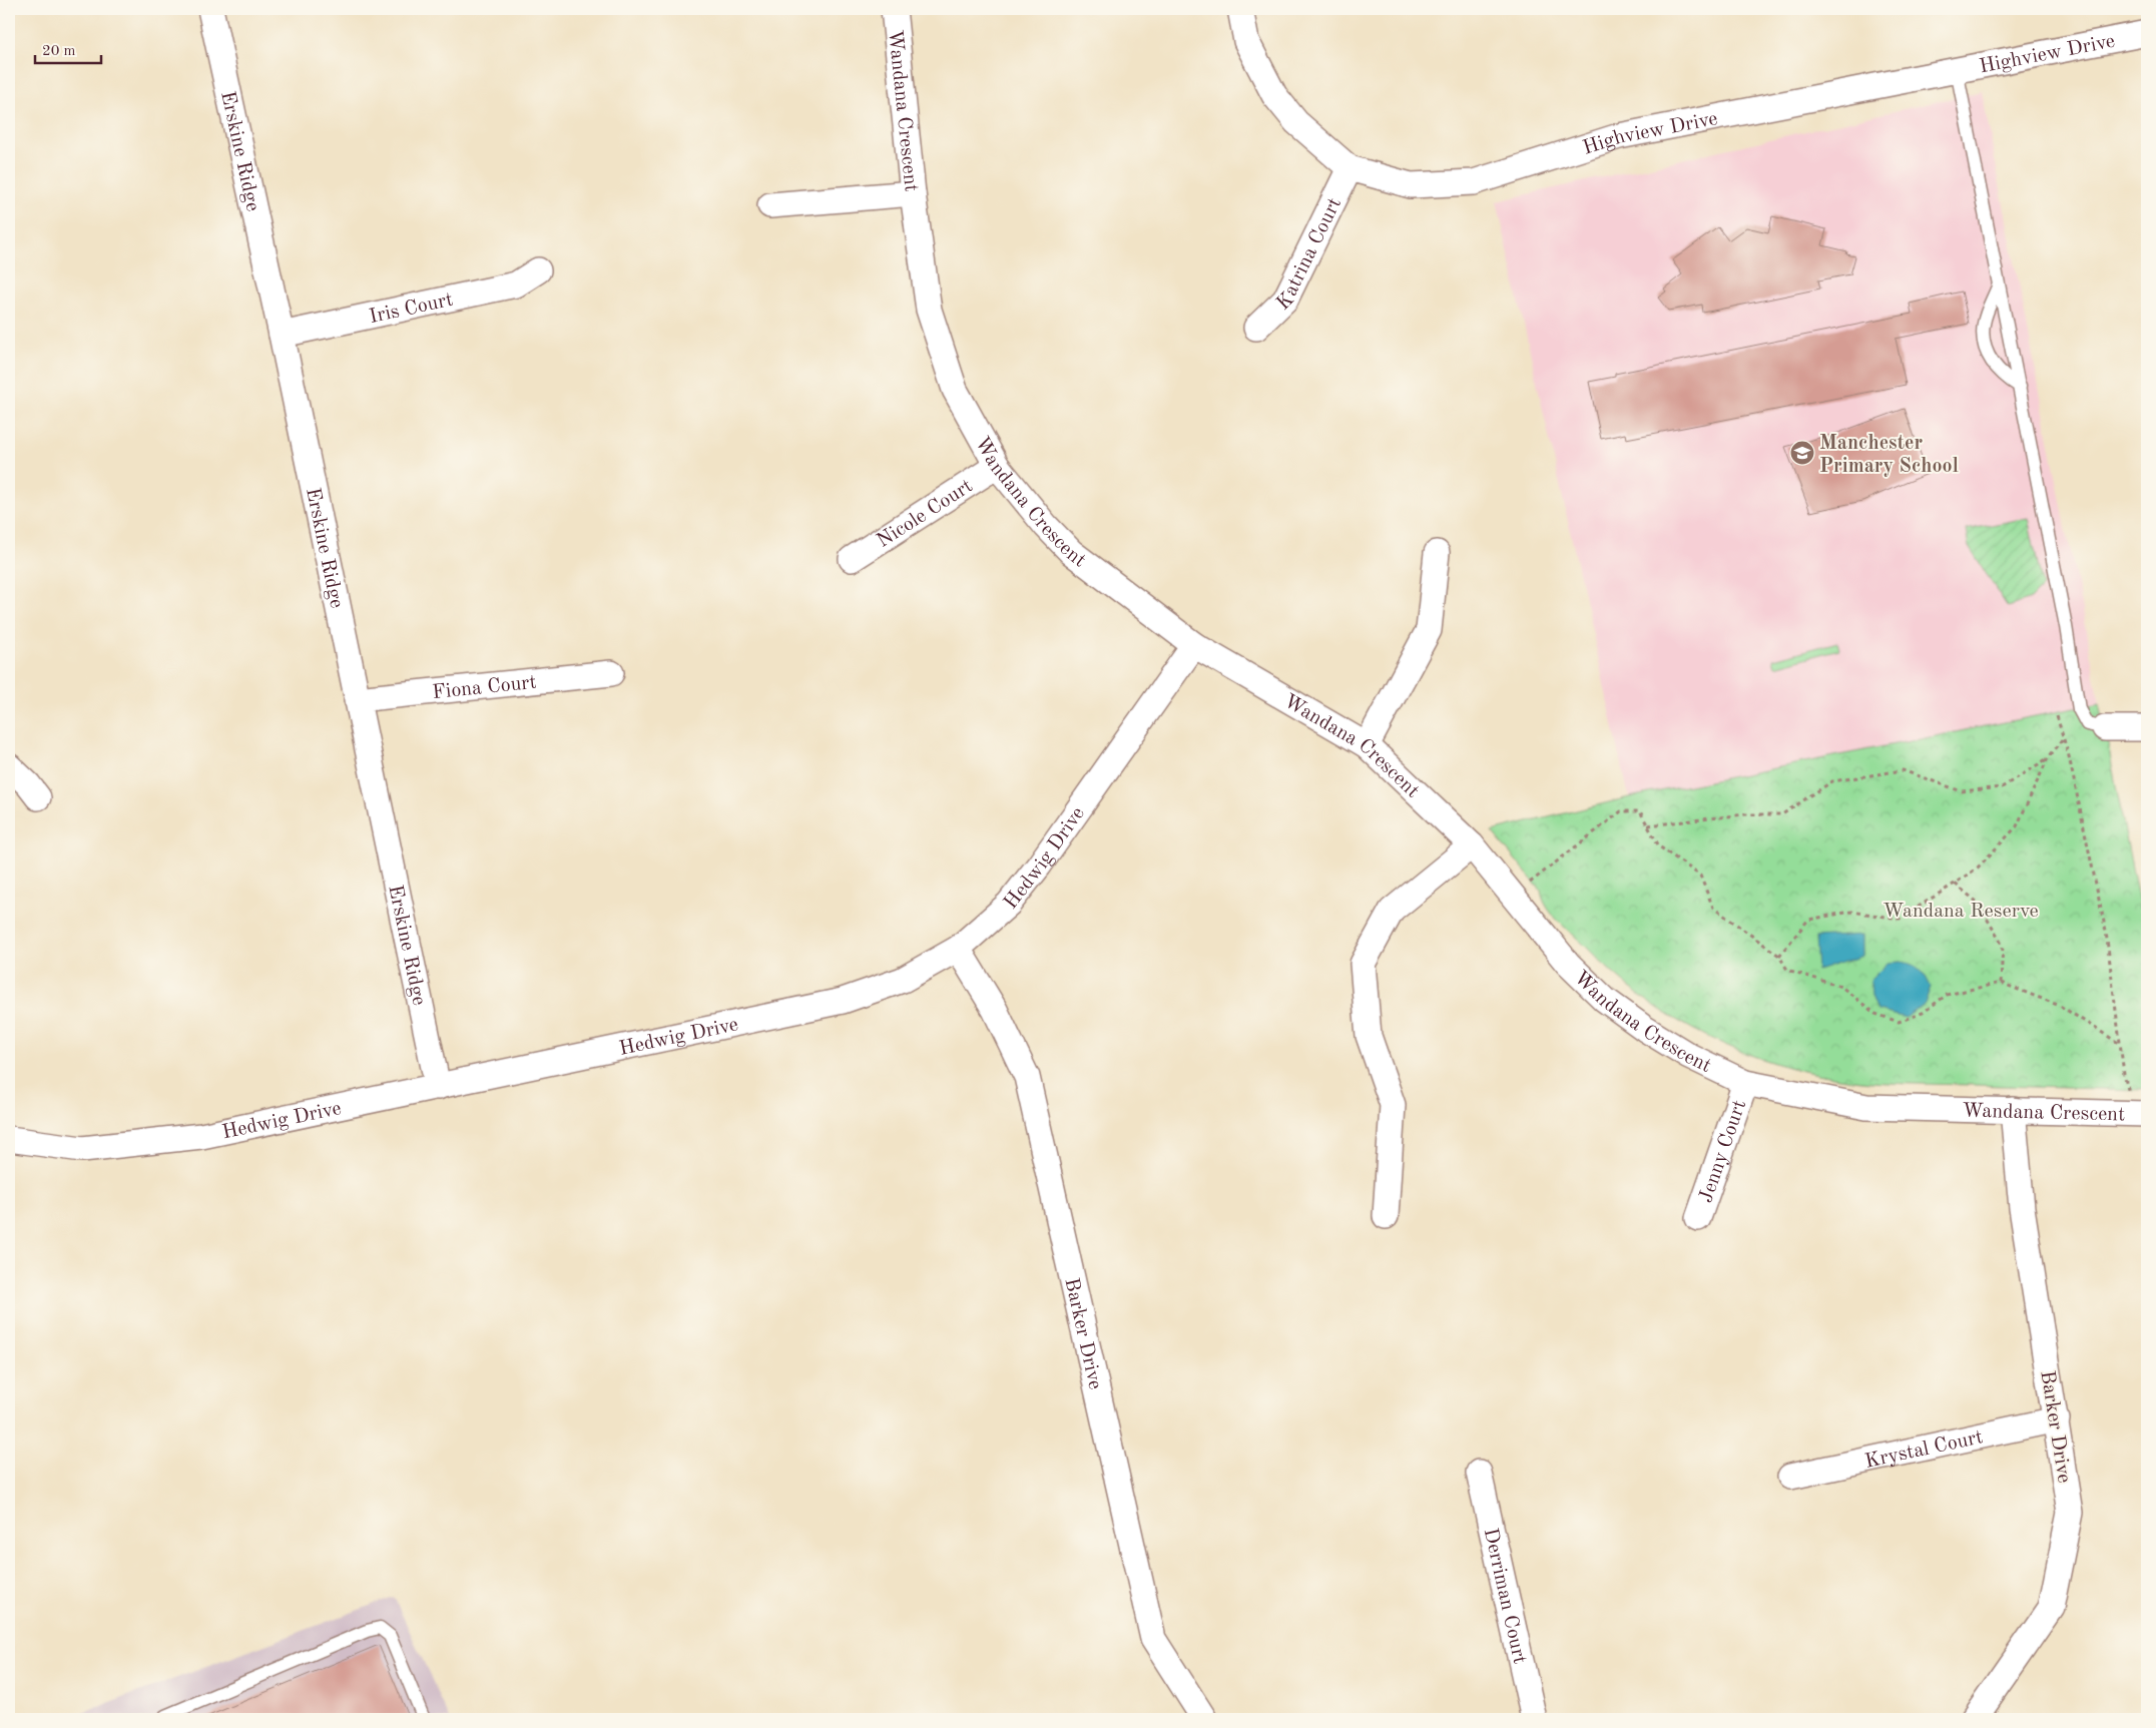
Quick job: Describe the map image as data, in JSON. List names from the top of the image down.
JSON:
{
  "streets": {
    "street": [
      "Highview Drive",
      "Wandana Crescent",
      "Erskine Ridge",
      "Katrina Court",
      "Iris Court",
      "Nicole Court",
      "Fiona Court",
      "Hedwig Drive",
      "Jenny Court",
      "Barker Drive",
      "Krystal Court",
      "Derriman Court"
    ]
  },
  "crossings": [
    ["Highview Drive", "Katrina Court"],
    ["Wandana Crescent", "Nicole Court"],
    ["Wandana Crescent", "Hedwig Drive"],
    ["Wandana Crescent", "Jenny Court"],
    ["Wandana Crescent", "Barker Drive"],
    ["Erskine Ridge", "Iris Court"],
    ["Erskine Ridge", "Fiona Court"],
    ["Erskine Ridge", "Hedwig Drive"],
    ["Hedwig Drive", "Barker Drive"],
    ["Barker Drive", "Krystal Court"]
  ],
  "parks": ["Wandana Reserve"],
  "places": {
    "school or university": ["Manchester Primary School"]
  },
  "scale_bar": "20 m"
}
